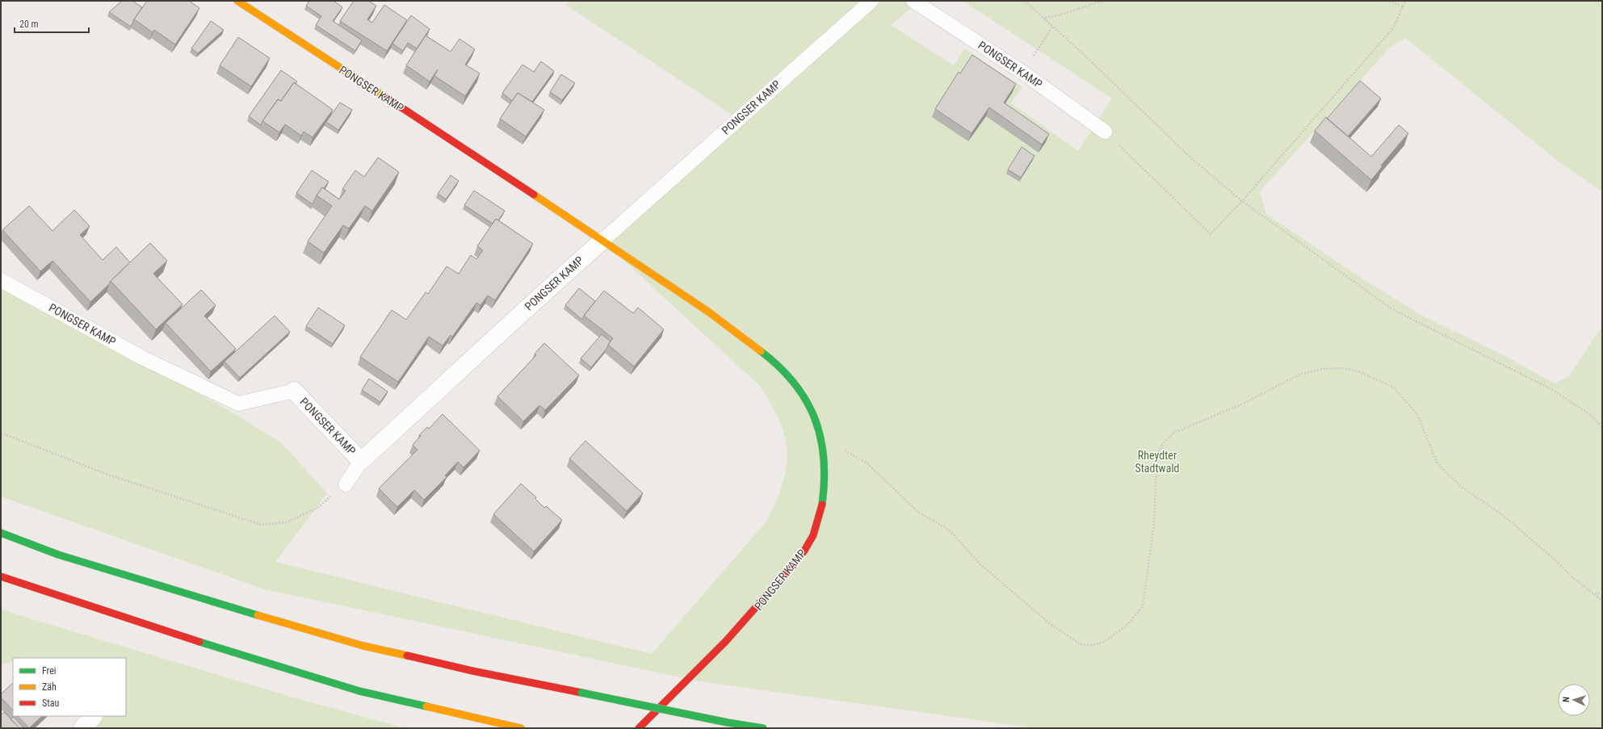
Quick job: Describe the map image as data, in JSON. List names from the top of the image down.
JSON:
{
  "streets": {
    "main road": ["PONGSER KAMP"]
  },
  "parks": ["Rheydter Stadtwald"],
  "legend": ["Frei", "Zäh", "Stau"],
  "scale_bar": "20 m",
  "north": "left"
}
